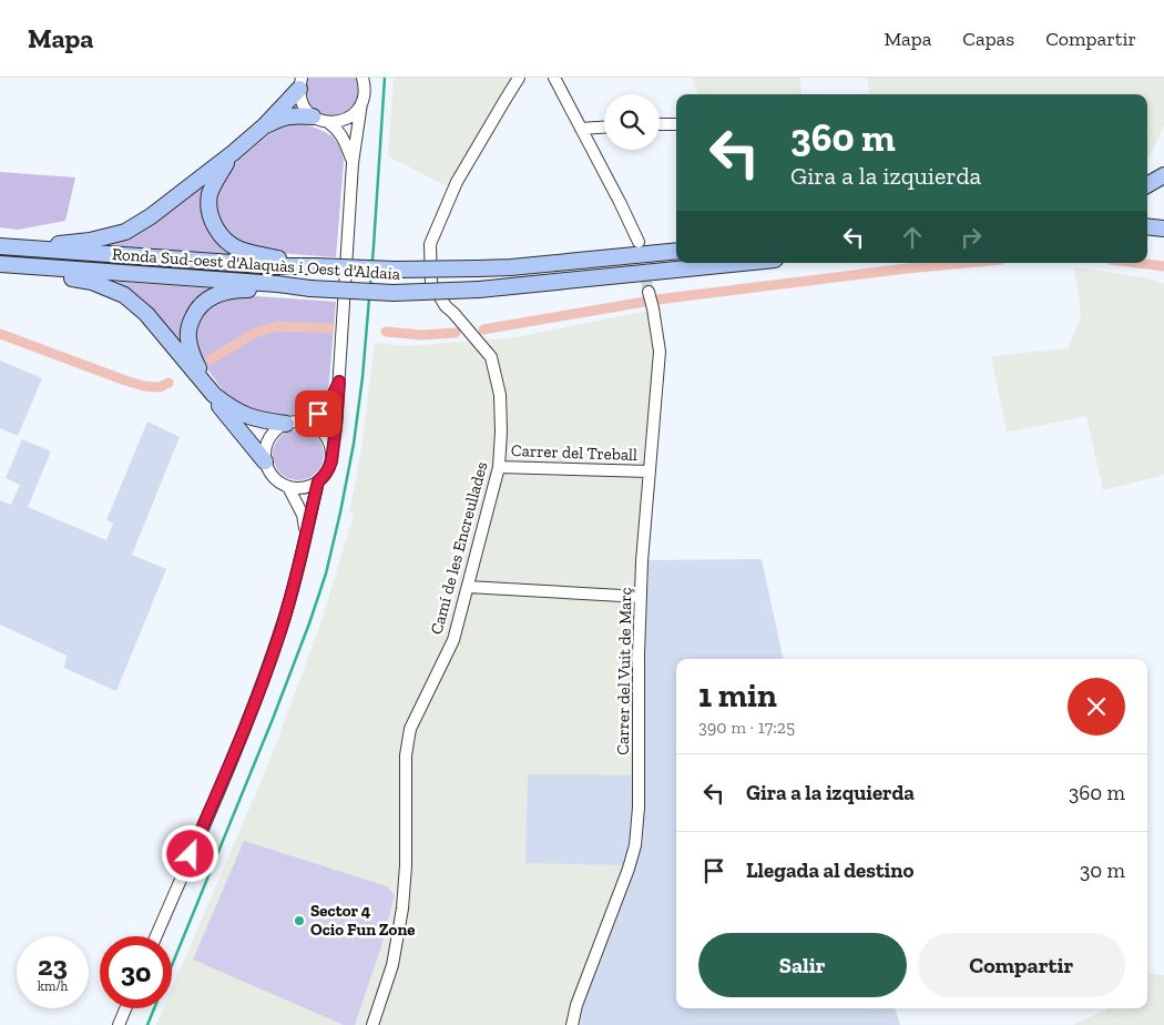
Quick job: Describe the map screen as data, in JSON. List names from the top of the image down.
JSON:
{
  "streets": {
    "main road": ["Ronda Sud-oest d'Alaquàs i Oest d'Aldaia"],
    "street": ["Carrer del Treball", "Camí de les Encreullades", "Carrer del Vuit de Març"]
  },
  "crossings": [
    ["Carrer del Treball", "Camí de les Encreullades"],
    ["Carrer del Treball", "Carrer del Vuit de Març"]
  ],
  "places": ["Sector 4 Ocio Fun Zone"],
  "page": {
    "header": "Mapa",
    "nav": ["Mapa", "Capas", "Compartir"],
    "turn": ["360 m", "Gira a la izquierda"],
    "heading": ["1 min", "390 m · 17:25"],
    "list": [
      {
        "name": "Gira a la izquierda",
        "value": "360 m"
      },
      {
        "name": "Llegada al destino",
        "value": "30 m"
      }
    ],
    "buttons": ["Salir", "Compartir"],
    "speed": "23 km/h",
    "limit": "30"
  }
}
